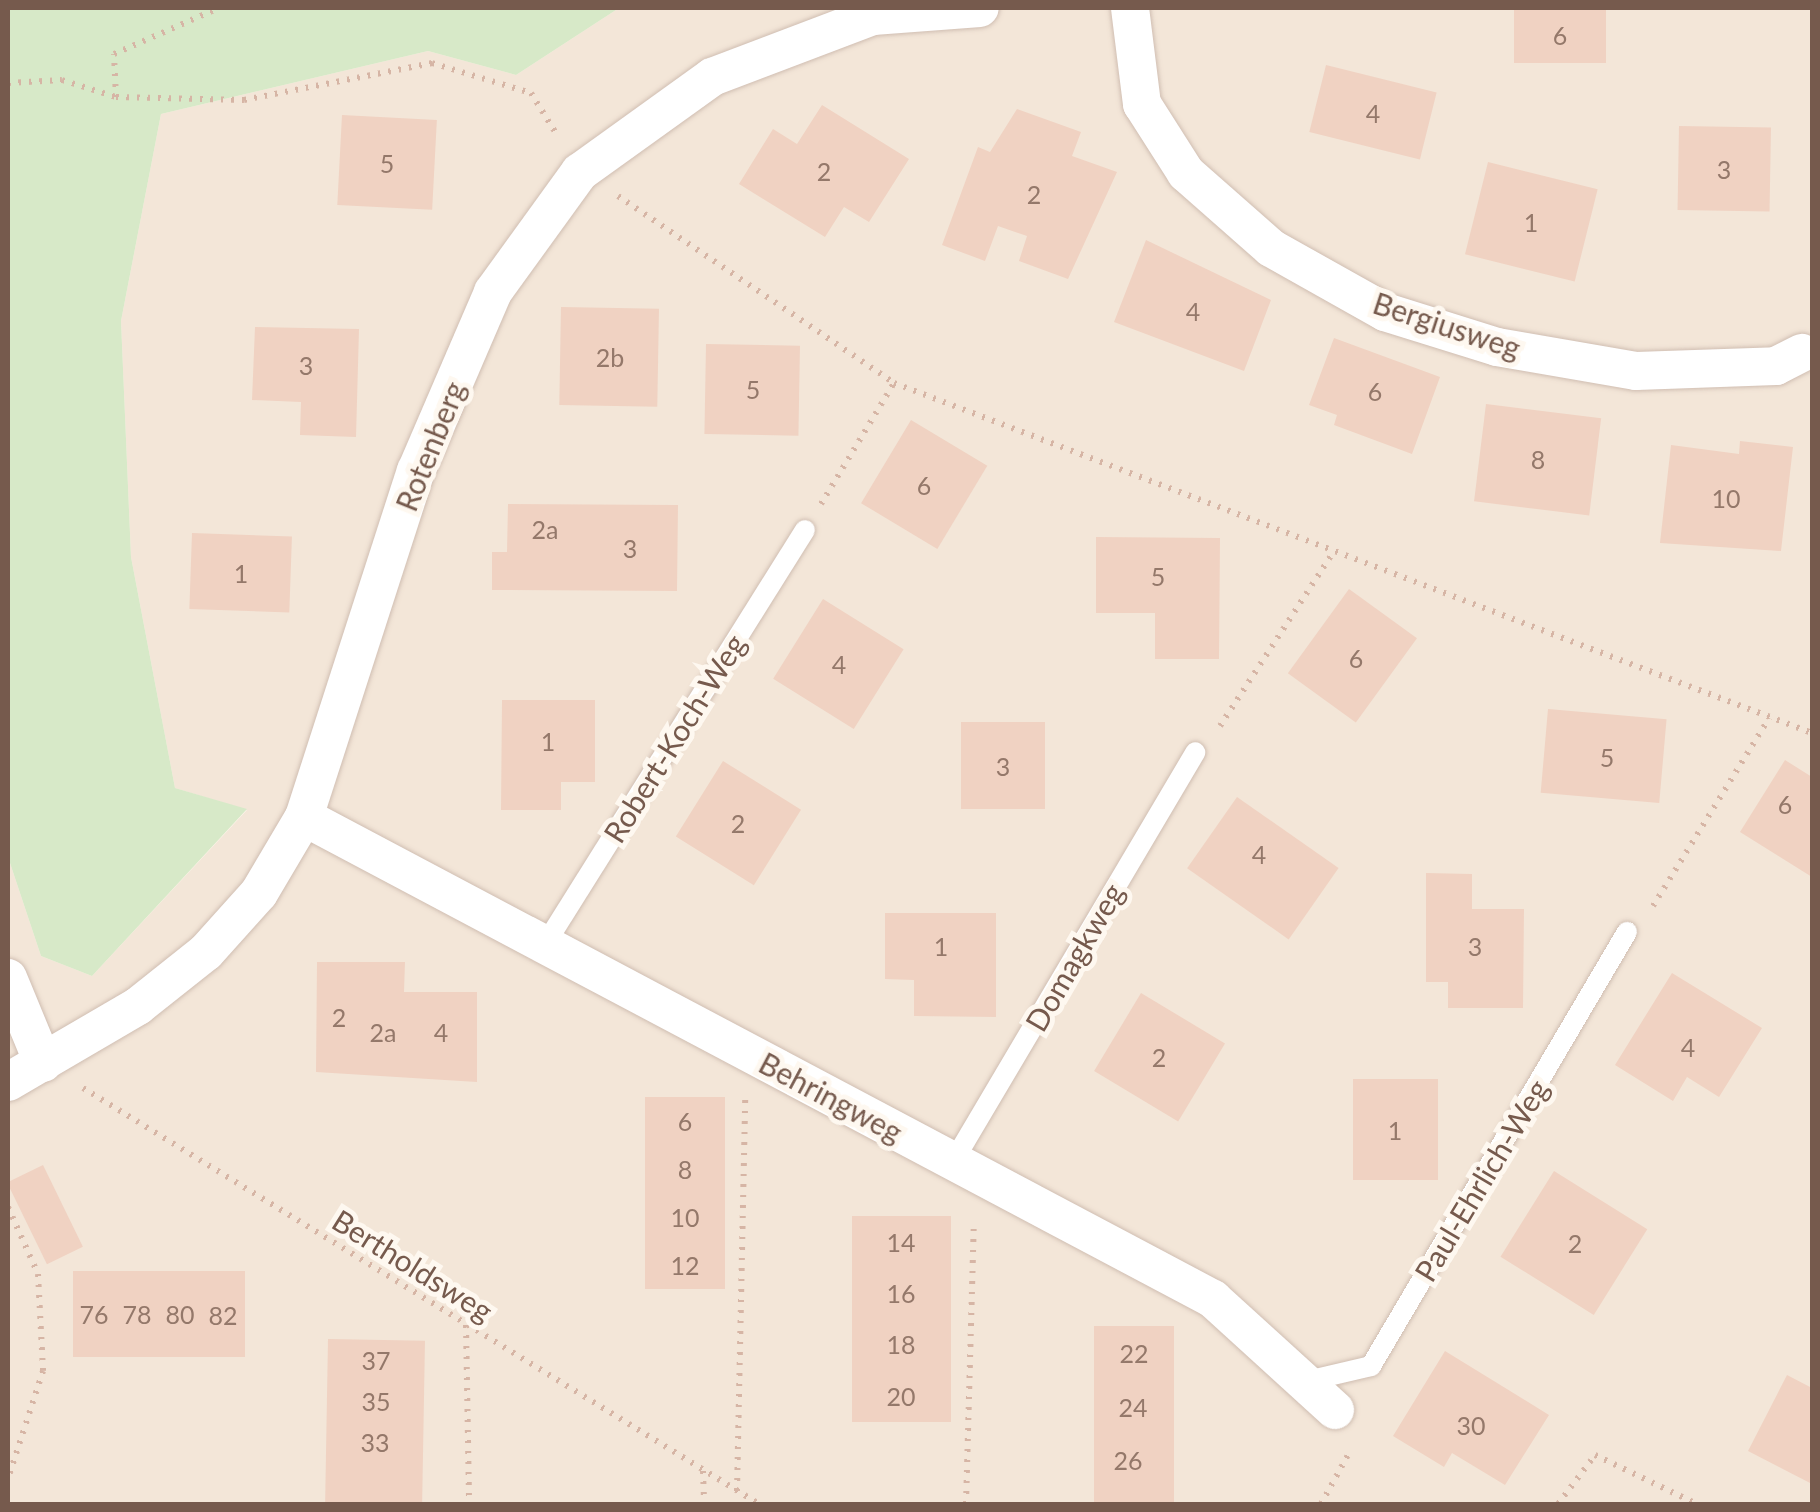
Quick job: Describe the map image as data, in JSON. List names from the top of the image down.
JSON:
{
  "streets": {
    "street": ["Bergiusweg", "Rotenberg", "Behringweg"],
    "lane": ["Robert-Koch-Weg", "Domagkweg", "Paul-Ehrlich-Weg"],
    "path": ["Bertholdsweg"]
  },
  "crossings": [
    ["Rotenberg", "Behringweg"],
    ["Rotenberg", "Bertholdsweg"],
    ["Robert-Koch-Weg", "Behringweg"],
    ["Domagkweg", "Behringweg"],
    ["Behringweg", "Paul-Ehrlich-Weg"]
  ],
  "house_numbers": [
    "6",
    "4",
    "5",
    "3",
    "2",
    "2",
    "1",
    "4",
    "2b",
    "3",
    "5",
    "6",
    "8",
    "6",
    "10",
    "2a",
    "3",
    "1",
    "5",
    "6",
    "4",
    "1",
    "5",
    "3",
    "6",
    "2",
    "4",
    "1",
    "3",
    "2",
    "2a",
    "4",
    "4",
    "2",
    "6",
    "1",
    "8",
    "10",
    "14",
    "2",
    "12",
    "16",
    "76",
    "78",
    "80",
    "82",
    "18",
    "22",
    "37",
    "20",
    "35",
    "24",
    "30",
    "33",
    "26"
  ]
}
